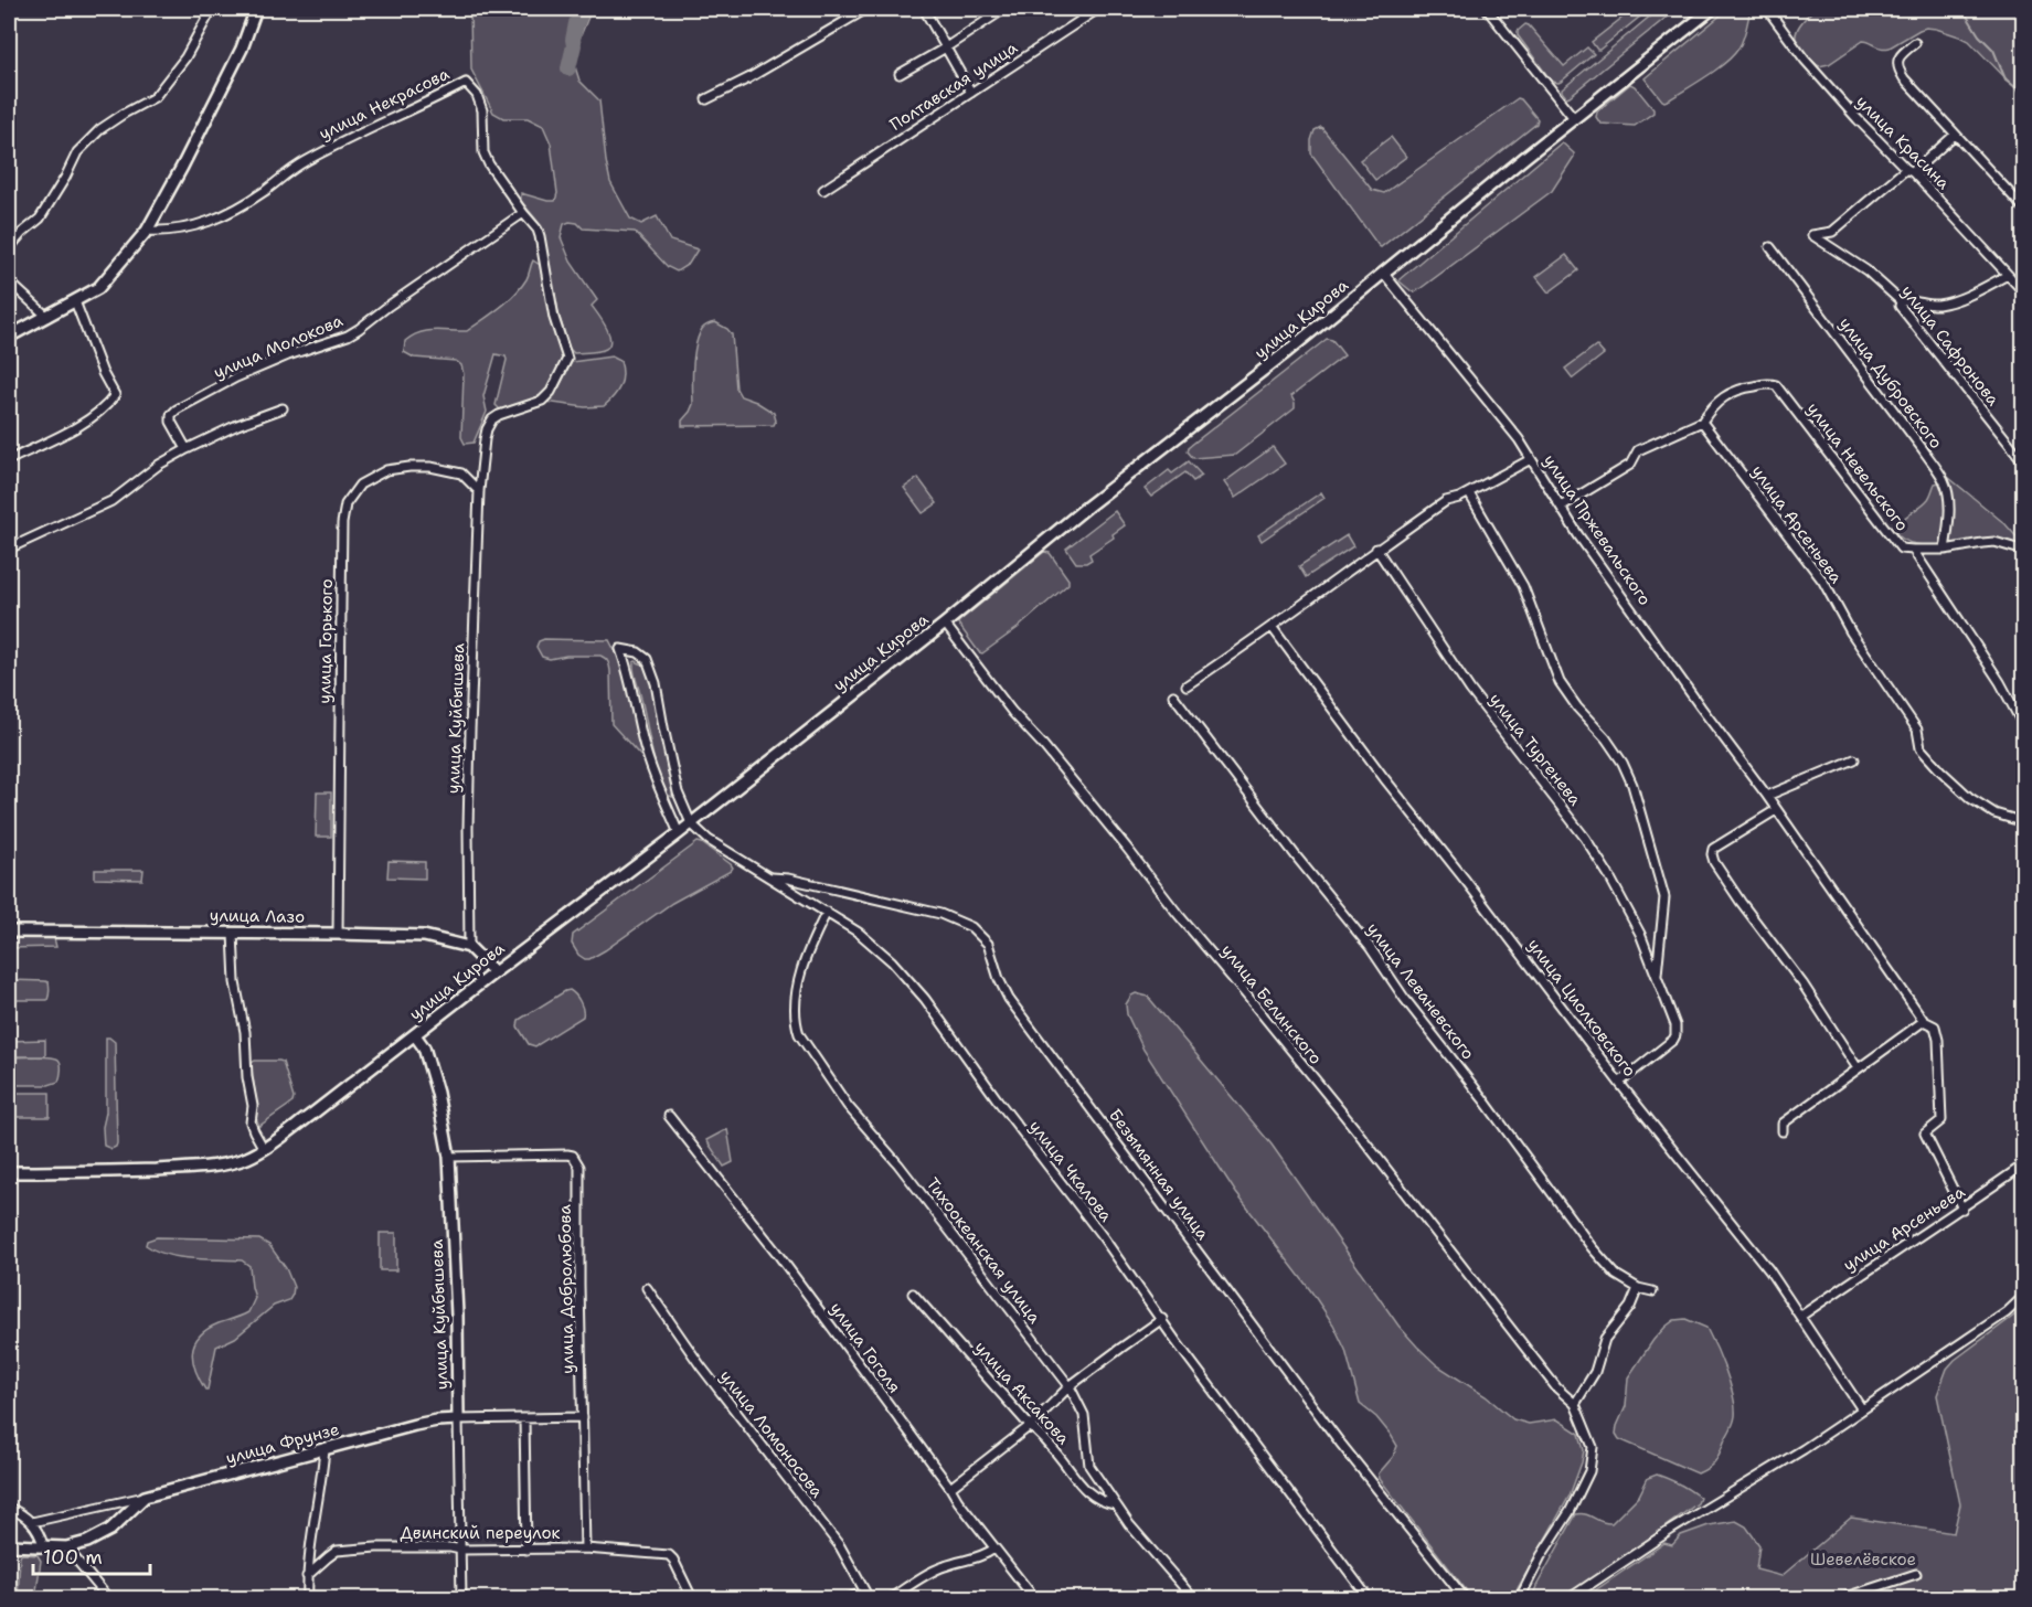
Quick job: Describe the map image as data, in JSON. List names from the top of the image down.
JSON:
{
  "streets": {
    "main road": [
      "улица Кирова",
      "улица Куйбышева",
      "улица Лазо",
      "улица Фрунзе"
    ],
    "street": [
      "Полтавская улица",
      "улица Некрасова",
      "улица Красина",
      "улица Сафронова",
      "улица Молокова",
      "улица Дубровского",
      "улица Невельского",
      "улица Арсеньева",
      "улица Пржевальского",
      "улица Горького",
      "улица Тургенева",
      "улица Леваневского",
      "улица Белинского",
      "улица Циолковского",
      "улица Чкалова",
      "Безымянная улица",
      "Тихоокеанская улица",
      "улица Добролюбова",
      "улица Гоголя",
      "улица Аксакова",
      "улица Ломоносова",
      "Двинский переулок"
    ]
  },
  "crossings": [
    ["улица Некрасова", "улица Молокова"],
    ["улица Некрасова", "улица Горького"],
    ["улица Некрасова", "улица Куйбышева"],
    ["улица Красина", "улица Сафронова"],
    ["улица Кирова", "улица Пржевальского"],
    ["улица Кирова", "улица Куйбышева"],
    ["улица Кирова", "улица Белинского"],
    ["улица Кирова", "улица Чкалова"],
    ["улица Невельского", "улица Арсеньева"],
    ["улица Арсеньева", "улица Пржевальского"],
    ["улица Арсеньева", "улица Циолковского"],
    ["улица Горького", "улица Куйбышева"],
    ["улица Горького", "улица Лазо"],
    ["улица Куйбышева", "улица Лазо"],
    ["улица Куйбышева", "улица Добролюбова"],
    ["улица Куйбышева", "улица Фрунзе"],
    ["улица Куйбышева", "Двинский переулок"],
    ["улица Тургенева", "улица Циолковского"],
    ["улица Чкалова", "Безымянная улица"],
    ["улица Чкалова", "Тихоокеанская улица"],
    ["Тихоокеанская улица", "улица Аксакова"],
    ["улица Добролюбова", "улица Фрунзе"],
    ["улица Добролюбова", "Двинский переулок"]
  ],
  "parks": ["Шевелёвское"],
  "scale_bar": "100 m"
}
